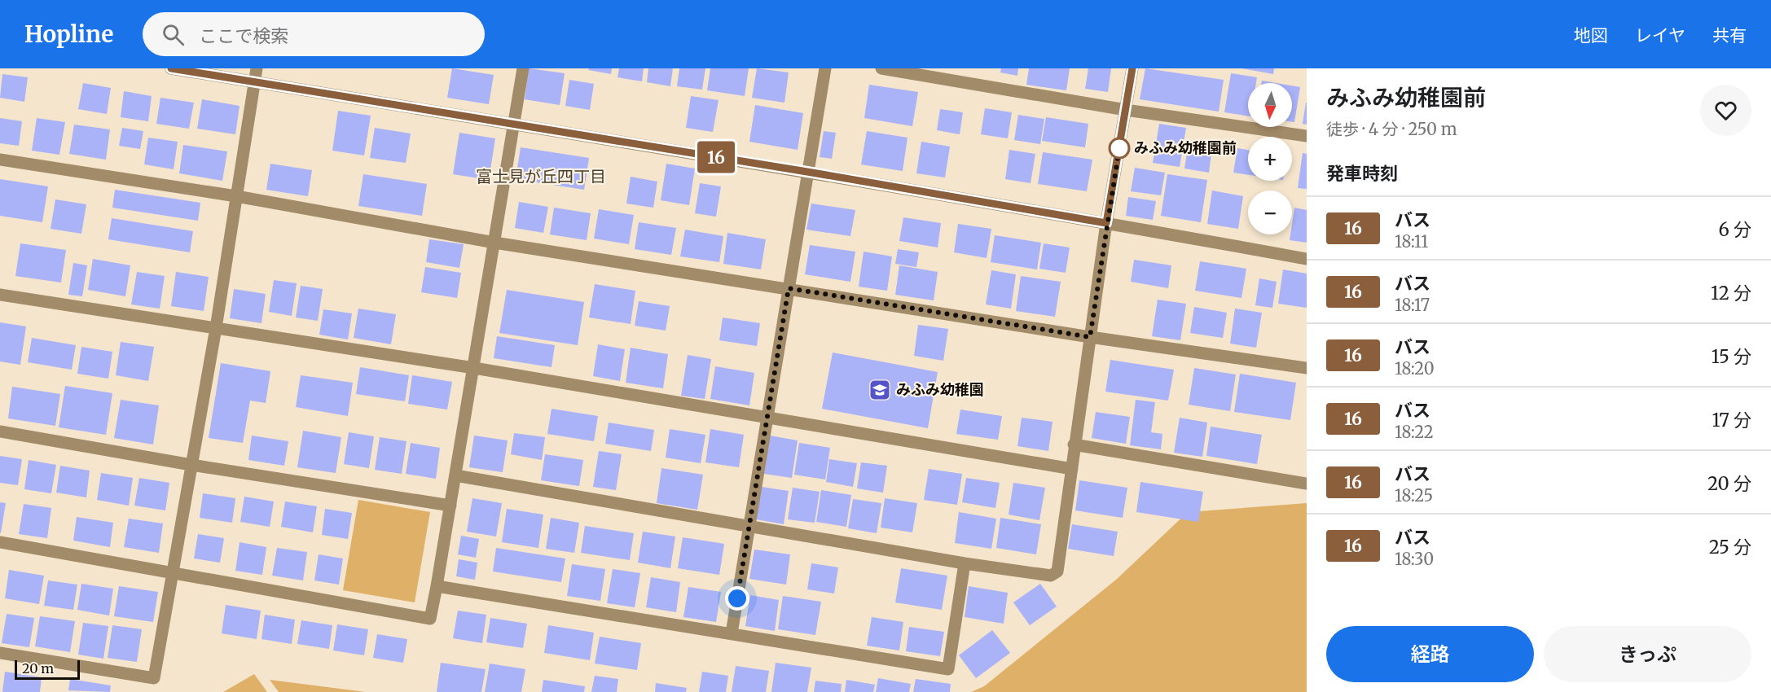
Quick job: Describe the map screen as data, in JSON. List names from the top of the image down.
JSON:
{
  "districts": ["富士見が丘四丁目"],
  "places": {
    "other": ["みふみ幼稚園前"],
    "school or university": ["みふみ幼稚園"]
  },
  "lines": ["bus line 16"],
  "scale_bar": "20 m",
  "north": "bottom",
  "page": {
    "header": "Hopline",
    "search": "ここで検索",
    "nav": ["地図", "レイヤ", "共有"],
    "on_map": "16",
    "heading": [
      ["みふみ幼稚園前", "徒歩 · 4 分 · 250 m"],
      "発車時刻"
    ],
    "map_buttons": ["+", "−"],
    "list": [
      {
        "mark": "16",
        "name": "バス",
        "note": "18:11",
        "value": "6 分"
      },
      {
        "mark": "16",
        "name": "バス",
        "note": "18:17",
        "value": "12 分"
      },
      {
        "mark": "16",
        "name": "バス",
        "note": "18:20",
        "value": "15 分"
      },
      {
        "mark": "16",
        "name": "バス",
        "note": "18:22",
        "value": "17 分"
      },
      {
        "mark": "16",
        "name": "バス",
        "note": "18:25",
        "value": "20 分"
      },
      {
        "mark": "16",
        "name": "バス",
        "note": "18:30",
        "value": "25 分"
      }
    ],
    "buttons": ["経路", "きっぷ"],
    "scale": "20 m"
  }
}
